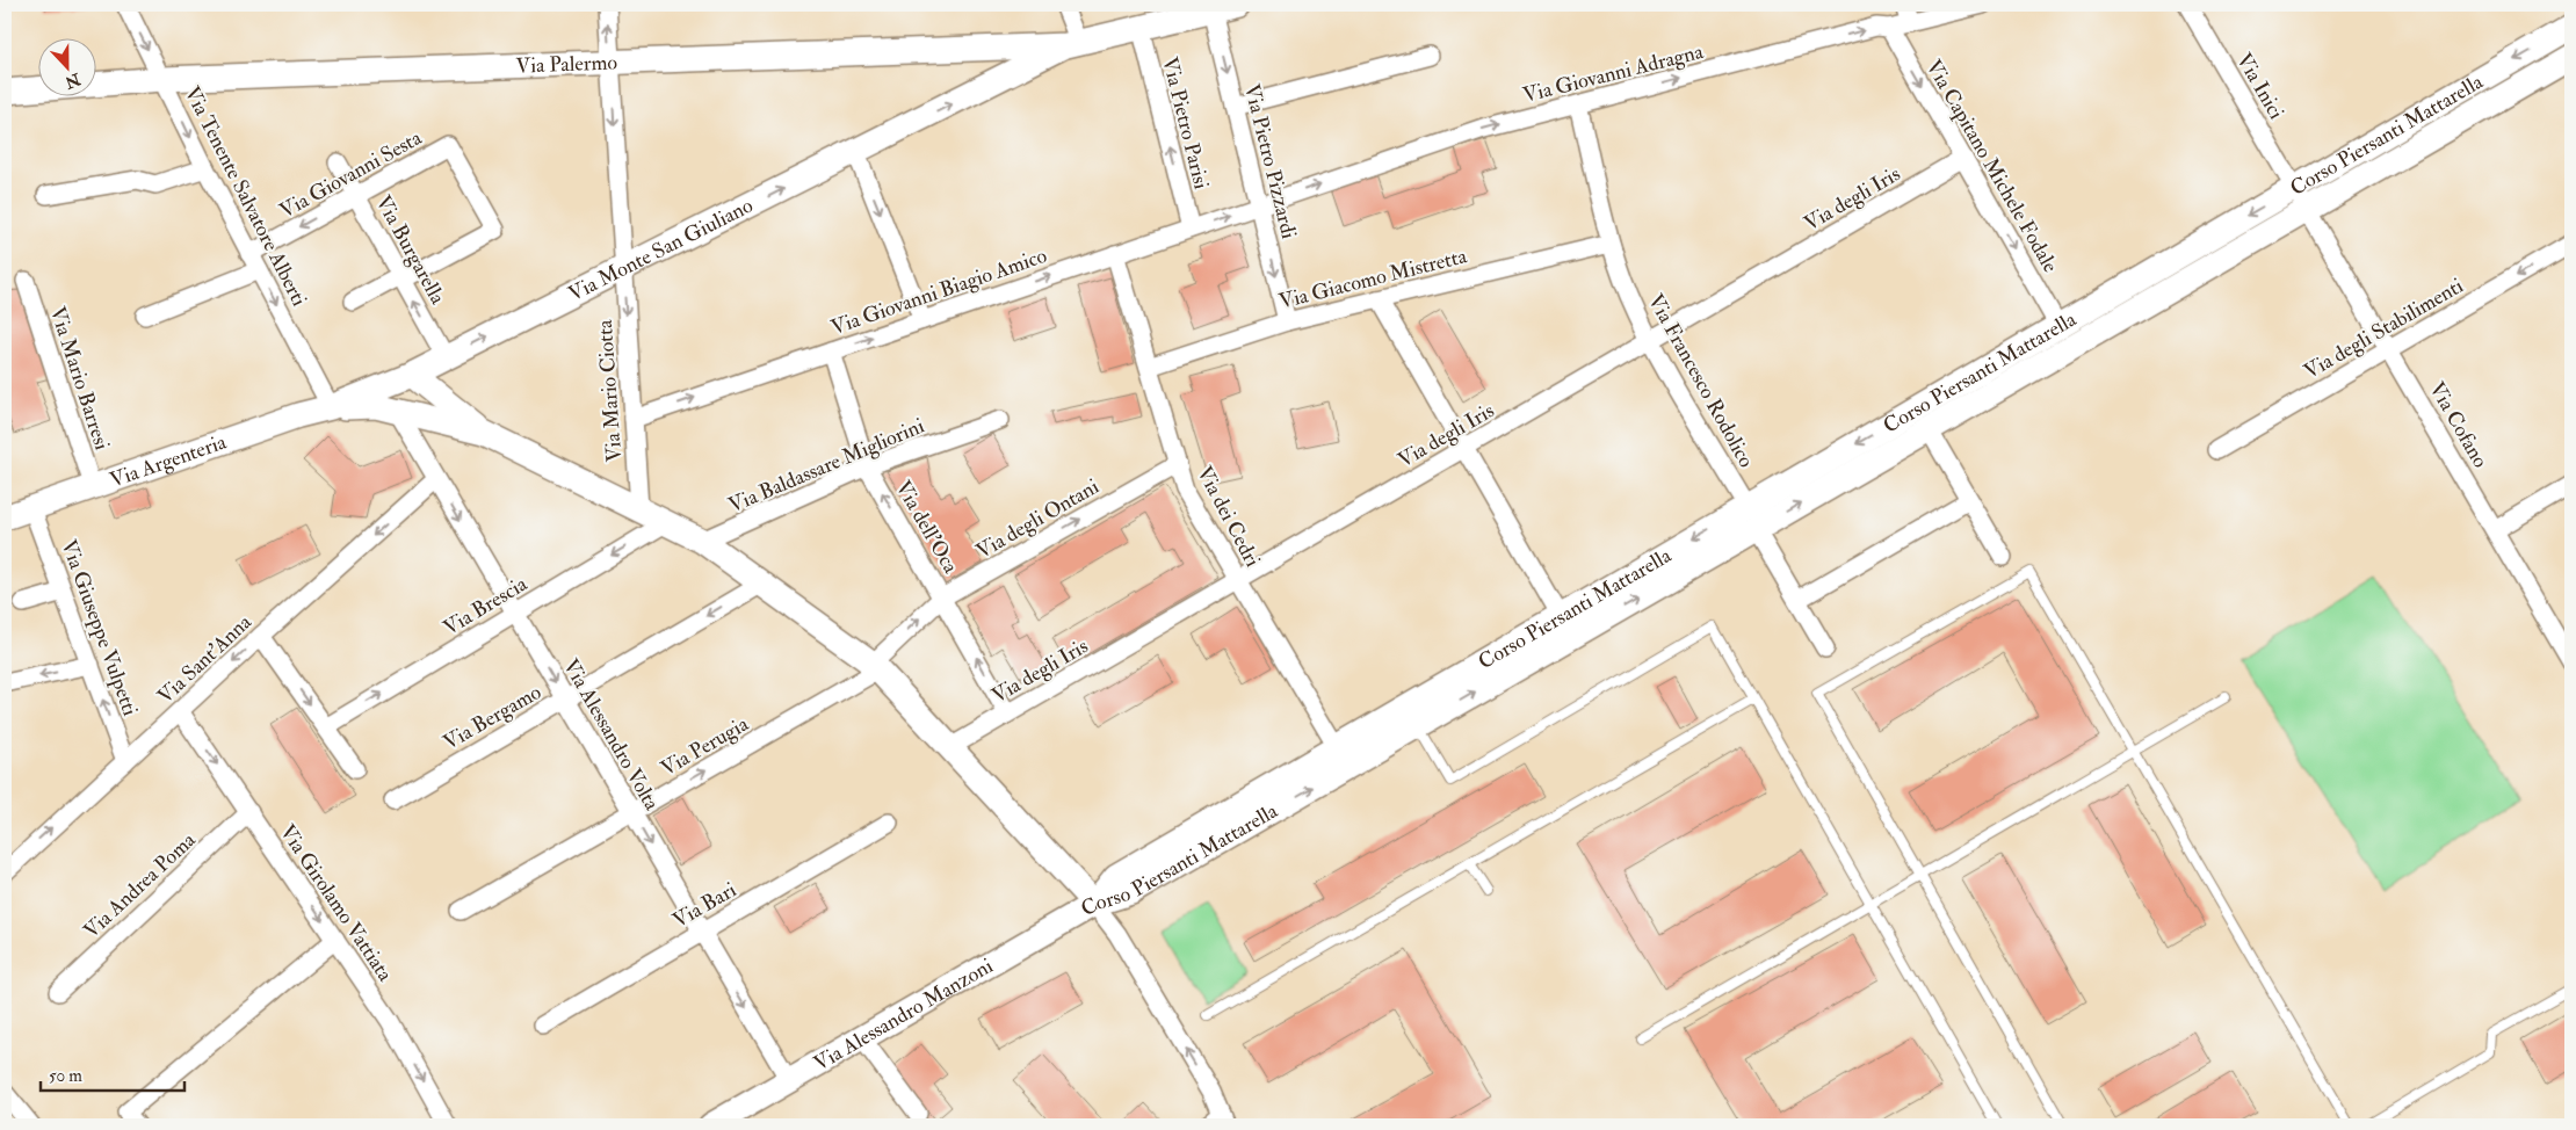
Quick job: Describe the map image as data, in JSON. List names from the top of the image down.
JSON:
{
  "streets": {
    "main road": [
      "Via Palermo",
      "Corso Piersanti Mattarella",
      "Via Monte San Giuliano",
      "Via Argenteria",
      "Via Alessandro Manzoni"
    ],
    "street": [
      "Via Giovanni Adragna",
      "Via Inici",
      "Via Pietro Parisi",
      "Via Pietro Pizzardi",
      "Via Capitano Michele Fodale",
      "Via Giovanni Sesta",
      "Via Tenente Salvatore Alberti",
      "Via degli Iris",
      "Via Burgarella",
      "Via Giacomo Mistretta",
      "Via Giovanni Biagio Amico",
      "Via degli Stabilimenti",
      "Via Mario Barresi",
      "Via Francesco Rodolico",
      "Via Mario Ciotta",
      "Via Cofano",
      "Via Baldassare Migliorini",
      "Via dei Cedri",
      "Via degli Ontani",
      "Via dell'Oca",
      "Via Brescia",
      "Via Giuseppe Vulpetti",
      "Via Sant'Anna",
      "Via Bergamo",
      "Via Alessandro Volta",
      "Via Perugia",
      "Via Andrea Poma",
      "Via Girolamo Vattiata",
      "Via Bari"
    ]
  },
  "crossings": [
    ["Via Palermo", "Via Tenente Salvatore Alberti"],
    ["Via Palermo", "Via Monte San Giuliano"],
    ["Via Palermo", "Via Mario Ciotta"],
    ["Via Giovanni Adragna", "Via Pietro Pizzardi"],
    ["Via Giovanni Adragna", "Via Capitano Michele Fodale"],
    ["Via Giovanni Adragna", "Via Giovanni Biagio Amico"],
    ["Via Giovanni Adragna", "Via Francesco Rodolico"],
    ["Via Inici", "Corso Piersanti Mattarella"],
    ["Via Inici", "Via Cofano"],
    ["Via Pietro Parisi", "Via Giovanni Biagio Amico"],
    ["Corso Piersanti Mattarella", "Via Capitano Michele Fodale"],
    ["Corso Piersanti Mattarella", "Via Francesco Rodolico"],
    ["Corso Piersanti Mattarella", "Via Cofano"],
    ["Corso Piersanti Mattarella", "Via dei Cedri"],
    ["Corso Piersanti Mattarella", "Via Alessandro Manzoni"],
    ["Via Pietro Pizzardi", "Via Giacomo Mistretta"],
    ["Via Pietro Pizzardi", "Via Giovanni Biagio Amico"],
    ["Via Capitano Michele Fodale", "Via degli Iris"],
    ["Via Giovanni Sesta", "Via Tenente Salvatore Alberti"],
    ["Via Giovanni Sesta", "Via Burgarella"],
    ["Via Tenente Salvatore Alberti", "Via Monte San Giuliano"],
    ["Via Tenente Salvatore Alberti", "Via Argenteria"],
    ["Via degli Iris", "Via Francesco Rodolico"],
    ["Via degli Iris", "Via dei Cedri"],
    ["Via degli Iris", "Via dell'Oca"],
    ["Via Burgarella", "Via Monte San Giuliano"],
    ["Via Monte San Giuliano", "Via Mario Ciotta"],
    ["Via Monte San Giuliano", "Via Argenteria"],
    ["Via Giacomo Mistretta", "Via Francesco Rodolico"],
    ["Via Giacomo Mistretta", "Via dei Cedri"],
    ["Via Giovanni Biagio Amico", "Via Mario Ciotta"],
    ["Via Giovanni Biagio Amico", "Via dei Cedri"],
    ["Via Giovanni Biagio Amico", "Via dell'Oca"],
    ["Via degli Stabilimenti", "Via Cofano"],
    ["Via Mario Barresi", "Via Argenteria"],
    ["Via Argenteria", "Via Giuseppe Vulpetti"],
    ["Via Baldassare Migliorini", "Via dell'Oca"],
    ["Via dei Cedri", "Via degli Ontani"],
    ["Via degli Ontani", "Via dell'Oca"],
    ["Via degli Ontani", "Via Perugia"],
    ["Via Brescia", "Via Alessandro Volta"],
    ["Via Giuseppe Vulpetti", "Via Sant'Anna"],
    ["Via Sant'Anna", "Via Alessandro Volta"],
    ["Via Sant'Anna", "Via Girolamo Vattiata"],
    ["Via Bergamo", "Via Alessandro Volta"],
    ["Via Alessandro Volta", "Via Perugia"],
    ["Via Alessandro Volta", "Via Bari"],
    ["Via Alessandro Volta", "Via Alessandro Manzoni"],
    ["Via Andrea Poma", "Via Girolamo Vattiata"]
  ],
  "one_way": [
    "Via Pietro Parisi",
    "Via Pietro Pizzardi",
    "Via Capitano Michele Fodale",
    "Via Tenente Salvatore Alberti",
    "Via Burgarella",
    "Via Monte San Giuliano",
    "Via Giovanni Biagio Amico",
    "Via degli Stabilimenti",
    "Via degli Ontani",
    "Via dell'Oca",
    "Via Giuseppe Vulpetti",
    "Via Bergamo",
    "Via Alessandro Volta",
    "Via Perugia",
    "Via Girolamo Vattiata"
  ],
  "scale_bar": "50 m",
  "north": "bottom"
}
